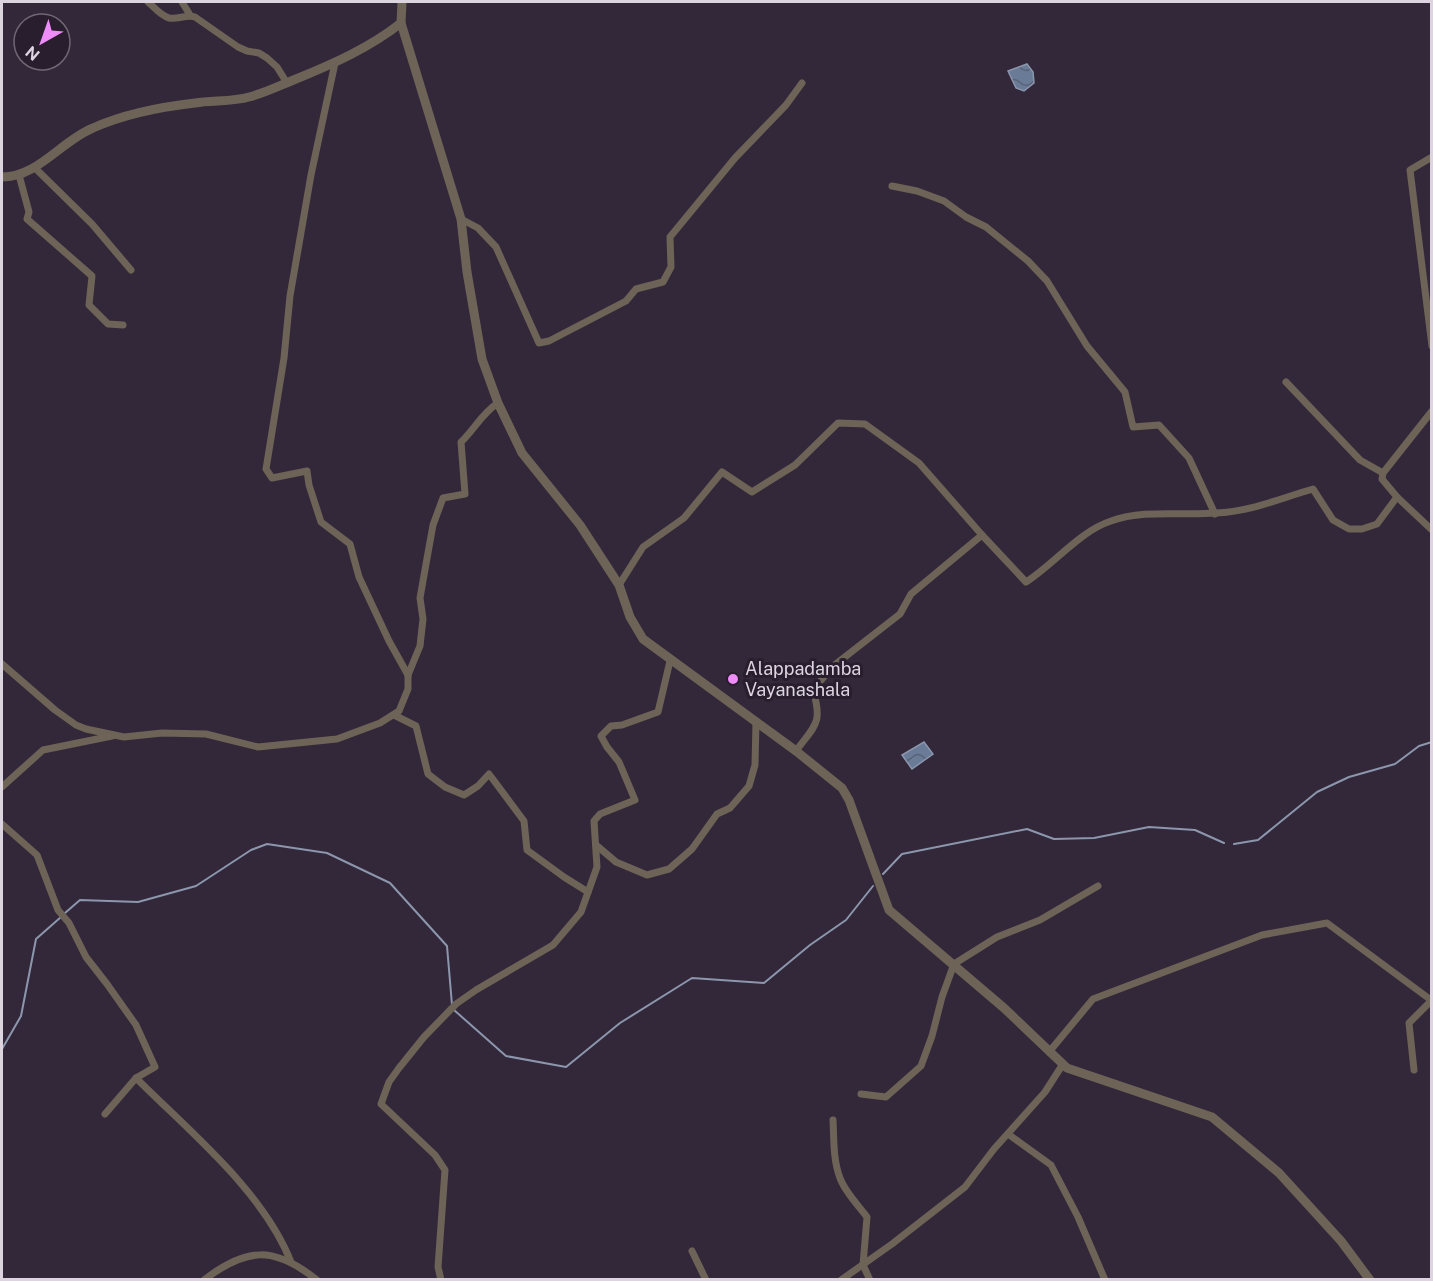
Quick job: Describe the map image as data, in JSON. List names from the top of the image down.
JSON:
{
  "places": ["Alappadamba Vayanashala"],
  "north": "bottom left"
}
